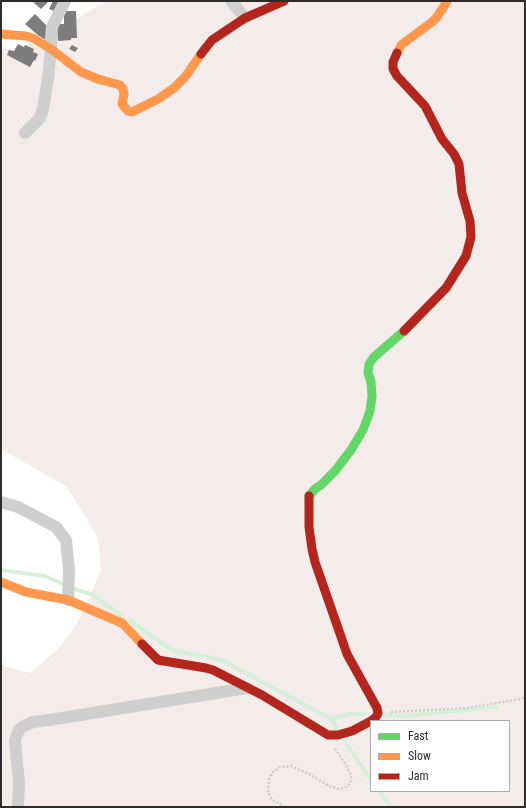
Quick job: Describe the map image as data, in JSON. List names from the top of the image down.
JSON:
{
  "legend": ["Fast", "Slow", "Jam"]
}
